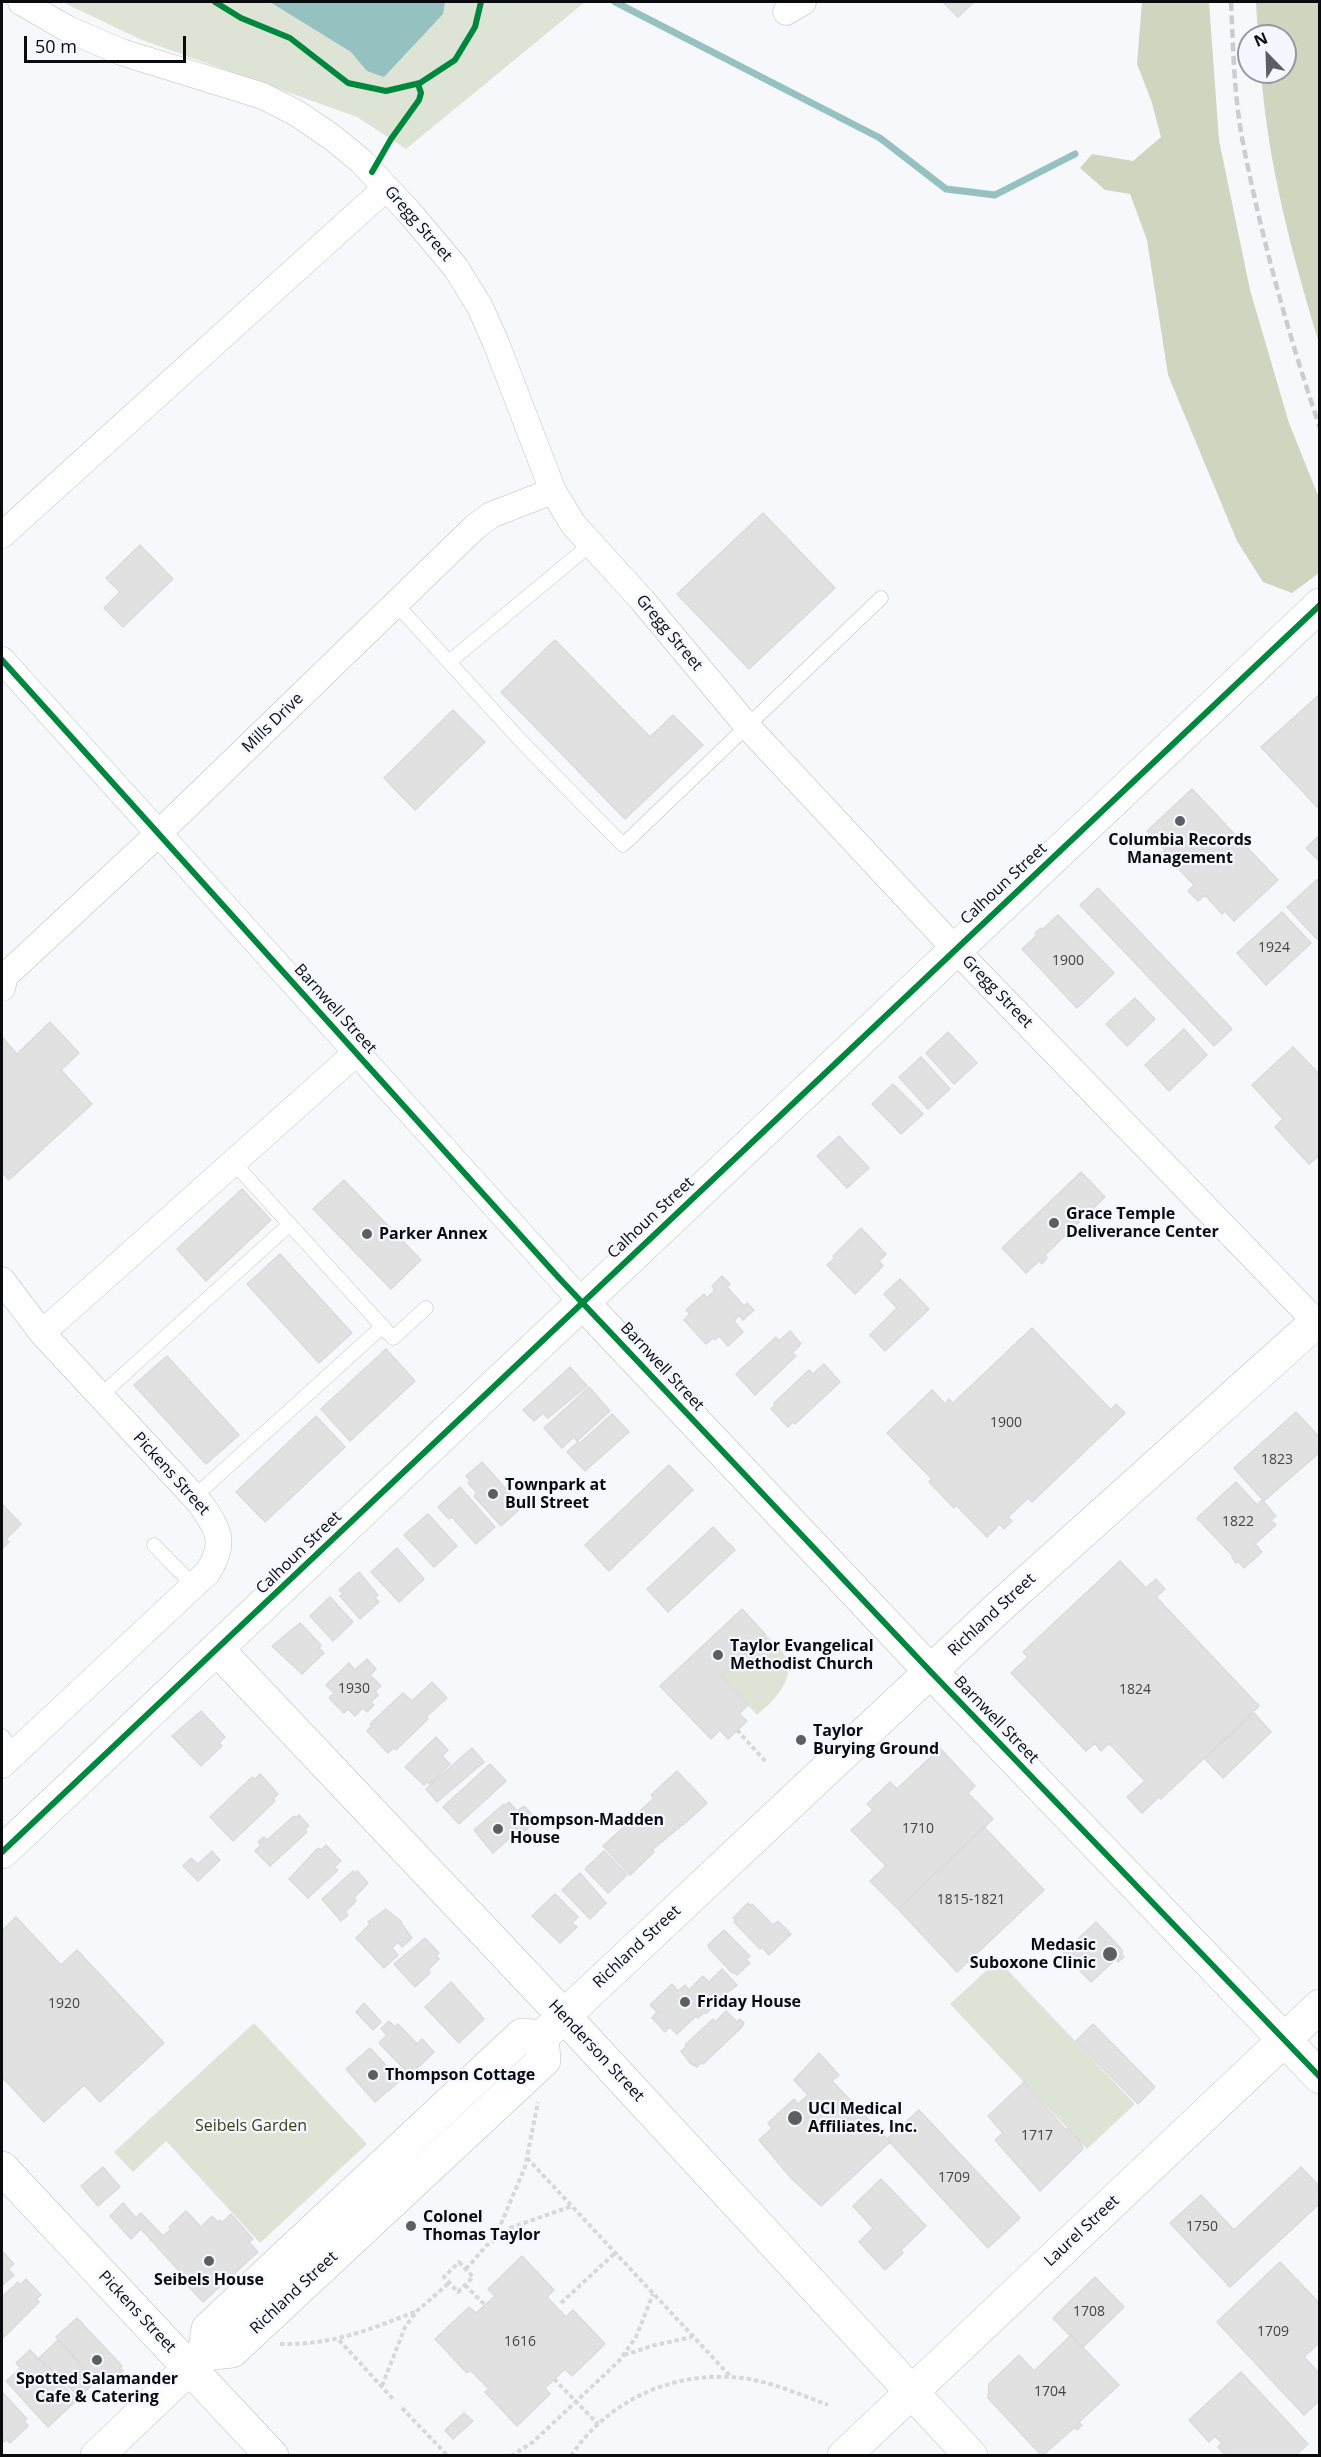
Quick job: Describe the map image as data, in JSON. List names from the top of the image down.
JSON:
{
  "streets": {
    "street": [
      "Gregg Street",
      "Mills Drive",
      "Calhoun Street",
      "Barnwell Street",
      "Pickens Street",
      "Richland Street",
      "Henderson Street",
      "Laurel Street"
    ]
  },
  "crossings": [
    ["Gregg Street", "Mills Drive"],
    ["Gregg Street", "Calhoun Street"],
    ["Gregg Street", "Richland Street"],
    ["Mills Drive", "Barnwell Street"],
    ["Calhoun Street", "Barnwell Street"],
    ["Calhoun Street", "Henderson Street"],
    ["Barnwell Street", "Richland Street"],
    ["Barnwell Street", "Laurel Street"],
    ["Pickens Street", "Richland Street"],
    ["Richland Street", "Henderson Street"],
    ["Henderson Street", "Laurel Street"]
  ],
  "parks": ["Seibels Garden"],
  "places": [
    "Columbia Records Management",
    "Grace Temple Deliverance Center",
    "Parker Annex",
    "Townpark at Bull Street",
    "Taylor Evangelical Methodist Church",
    "Taylor Burying Ground",
    "Thompson-Madden House",
    "Medasic Suboxone Clinic",
    "Friday House",
    "Thompson Cottage",
    "UCI Medical Affiliates, Inc.",
    "Colonel Thomas Taylor",
    "Seibels House",
    "Spotted Salamander Cafe & Catering"
  ],
  "house_numbers": [
    "1924",
    "1900",
    "1900",
    "1823",
    "1822",
    "1930",
    "1824",
    "1710",
    "1815-1821",
    "1920",
    "1717",
    "1709",
    "1750",
    "1708",
    "1709",
    "1616",
    "1704"
  ],
  "scale_bar": "50 m",
  "north": "top left"
}
